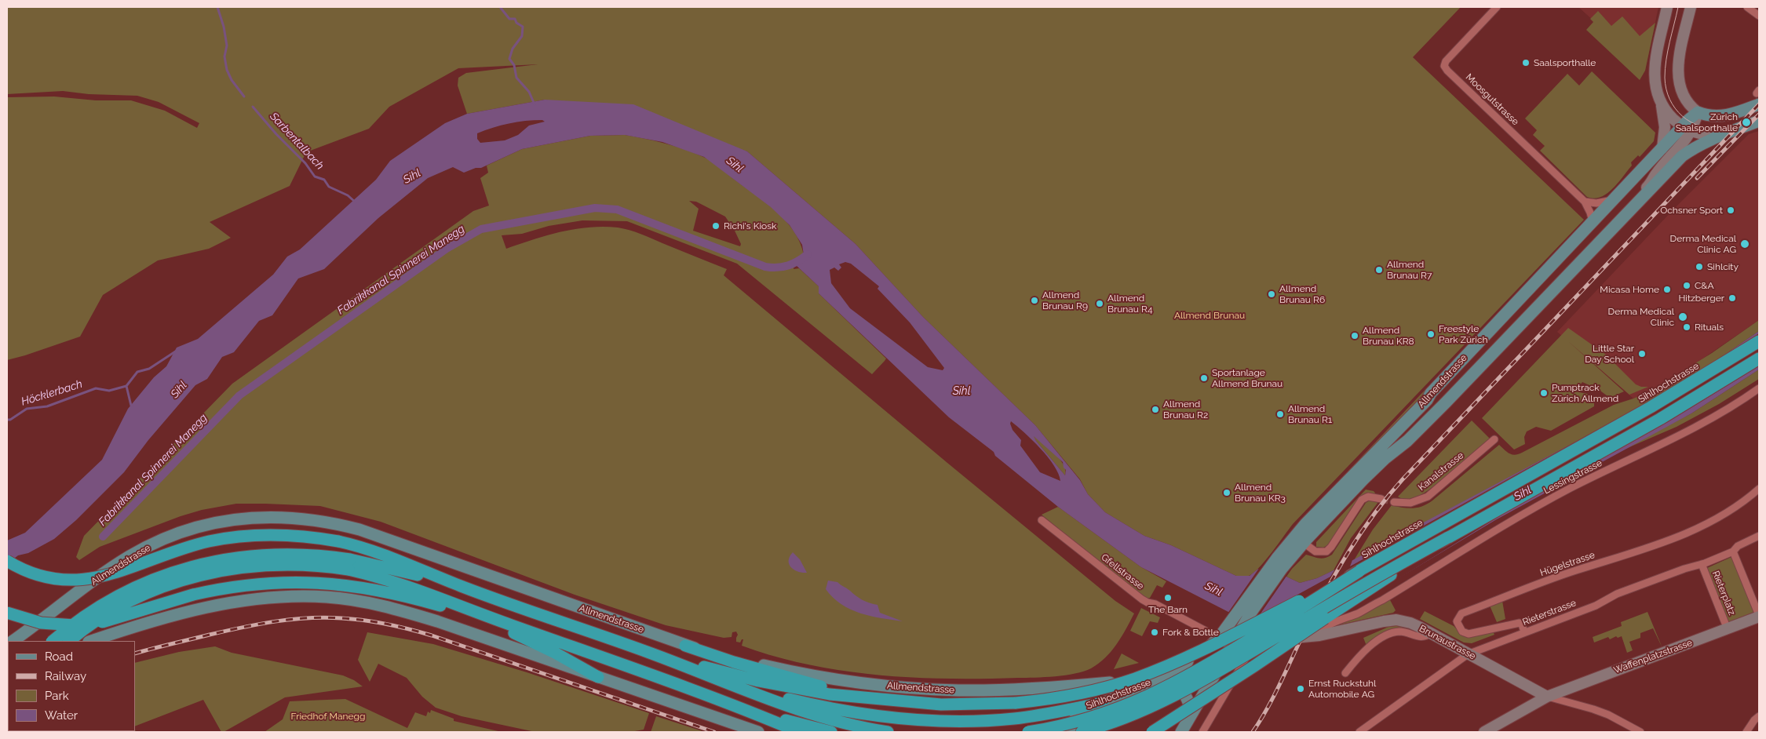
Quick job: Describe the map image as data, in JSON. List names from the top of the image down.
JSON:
{
  "streets": {
    "highway": ["Sihlhochstrasse"],
    "main road": ["Allmendstrasse"],
    "street": [
      "Moosgutstrasse",
      "Kanalstrasse",
      "Lessingstrasse",
      "Hügelstrasse",
      "Gfellstrasse",
      "Rieterplatz",
      "Rieterstrasse",
      "Brunaustrasse",
      "Waffenplatzstrasse"
    ]
  },
  "crossings": [
    ["Moosgutstrasse", "Allmendstrasse"],
    ["Allmendstrasse", "Gfellstrasse"],
    ["Lessingstrasse", "Brunaustrasse"],
    ["Hügelstrasse", "Rieterstrasse"],
    ["Rieterplatz", "Rieterstrasse"],
    ["Rieterplatz", "Waffenplatzstrasse"],
    ["Rieterstrasse", "Brunaustrasse"],
    ["Brunaustrasse", "Waffenplatzstrasse"]
  ],
  "water": [
    "Sarbentalbach",
    "Sihl",
    "Fabrikkanal Spinnerei Manegg",
    "Höcklerbach"
  ],
  "parks": ["Allmend Brunau", "Friedhof Manegg"],
  "places": [
    "Saalsporthalle",
    "Zürich Saalsporthalle",
    "Ochsner Sport",
    "Richi's Kiosk",
    "Derma Medical Clinic AG",
    "Sihlcity",
    "Allmend Brunau R7",
    "C&A",
    "Micasa Home",
    "Allmend Brunau R6",
    "Hitzberger",
    "Allmend Brunau R9",
    "Allmend Brunau R4",
    "Derma Medical Clinic",
    "Rituals",
    "Freestyle Park Zürich",
    "Allmend Brunau KR8",
    "Little Star Day School",
    "Sportanlage Allmend Brunau",
    "Pumptrack Zürich Allmend",
    "Allmend Brunau R2",
    "Allmend Brunau R1",
    "Allmend Brunau KR3",
    "The Barn",
    "Fork & Bottle",
    "Ernst Ruckstuhl Automobile AG"
  ],
  "legend": [
    "Road",
    "Railway",
    "Park",
    "Water"
  ]
}
